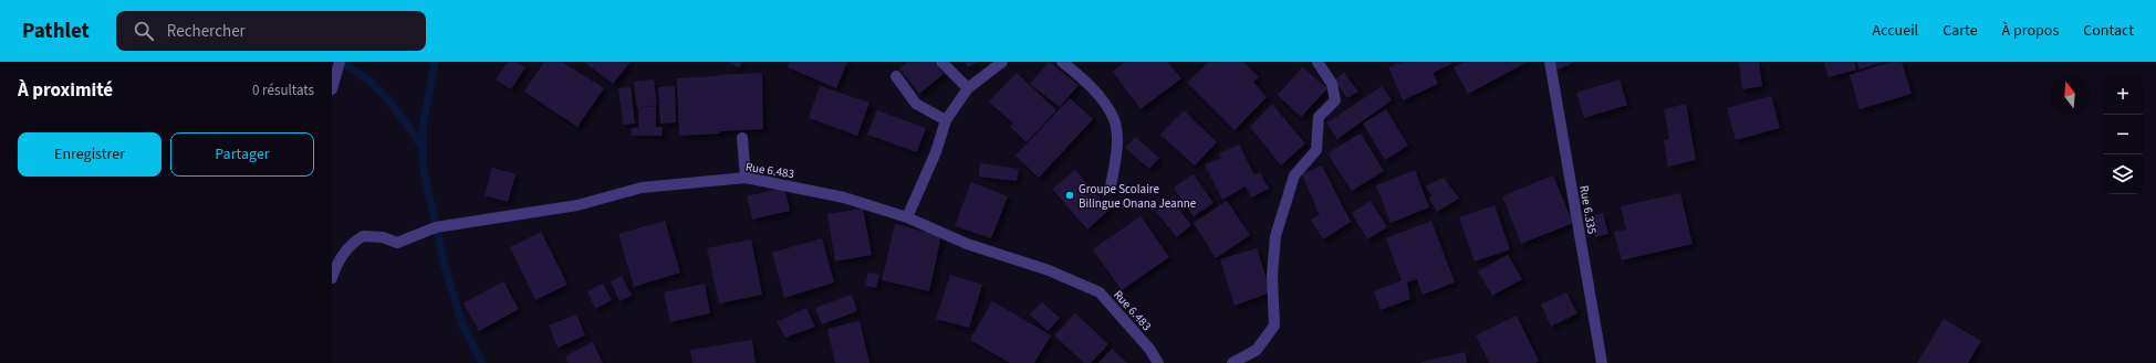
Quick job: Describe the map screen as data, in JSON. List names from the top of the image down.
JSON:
{
  "streets": {
    "street": ["Rue 6.483", "Rue 6.335"]
  },
  "places": ["Groupe Scolaire Bilingue Onana Jeanne"],
  "north": "top",
  "page": {
    "header": "Pathlet",
    "search": "Rechercher",
    "nav": [
      "Accueil",
      "Carte",
      "À propos",
      "Contact"
    ],
    "heading": ["À proximité", "0 résultats"],
    "map_buttons": ["+", "−"],
    "buttons": ["Enregistrer", "Partager"]
  }
}
